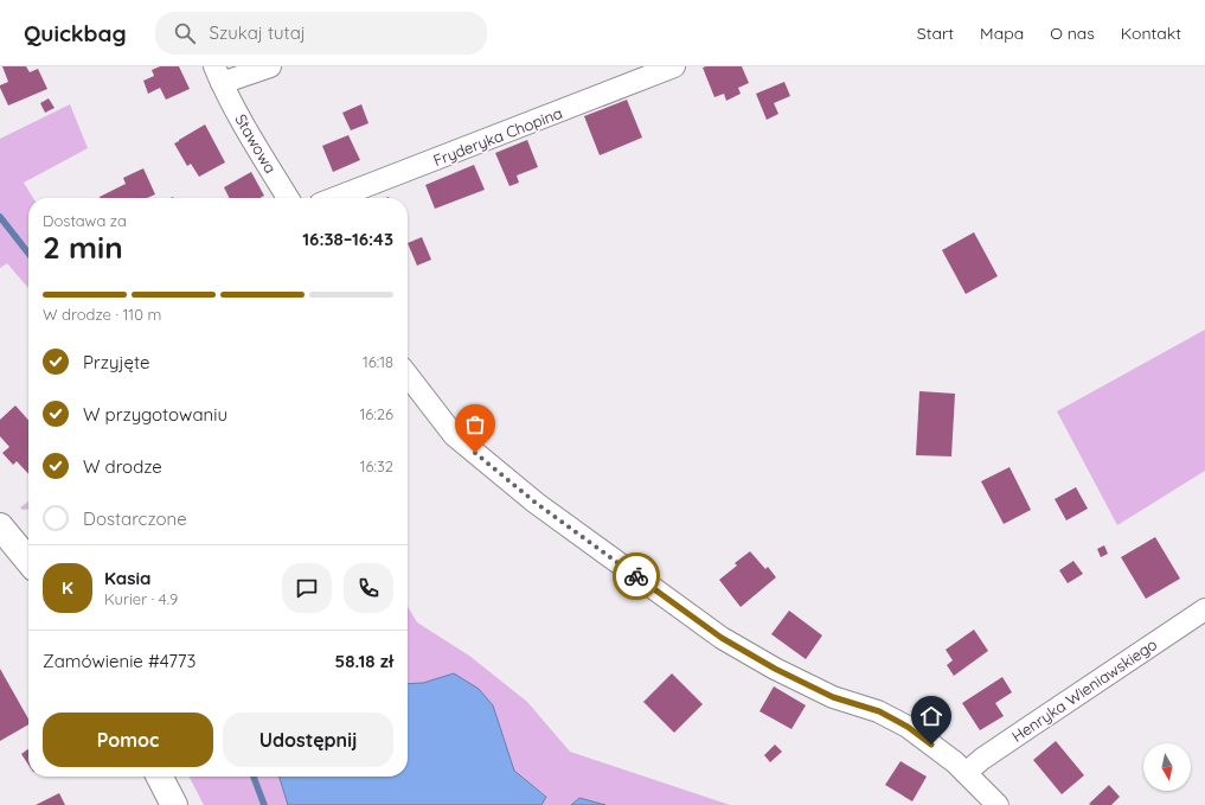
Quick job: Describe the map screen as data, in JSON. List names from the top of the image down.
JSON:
{
  "streets": {
    "street": ["Fryderyka Chopina", "Stawowa", "Henryka Wieniawskiego"]
  },
  "north": "bottom",
  "page": {
    "header": "Quickbag",
    "search": "Szukaj tutaj",
    "nav": [
      "Start",
      "Mapa",
      "O nas",
      "Kontakt"
    ],
    "heading": ["2 min", "Dostawa za", "16:38–16:43"],
    "panel": [
      "Kasia",
      "Kurier · 4.9",
      "Zamówienie #4773",
      "58.18 zł"
    ],
    "bar": "W drodze · 110 m",
    "list": [
      ["Przyjęte", "16:18"],
      ["W przygotowaniu", "16:26"],
      ["W drodze", "16:32"],
      "Dostarczone"
    ],
    "round": "K",
    "buttons": ["Pomoc", "Udostępnij"]
  }
}
